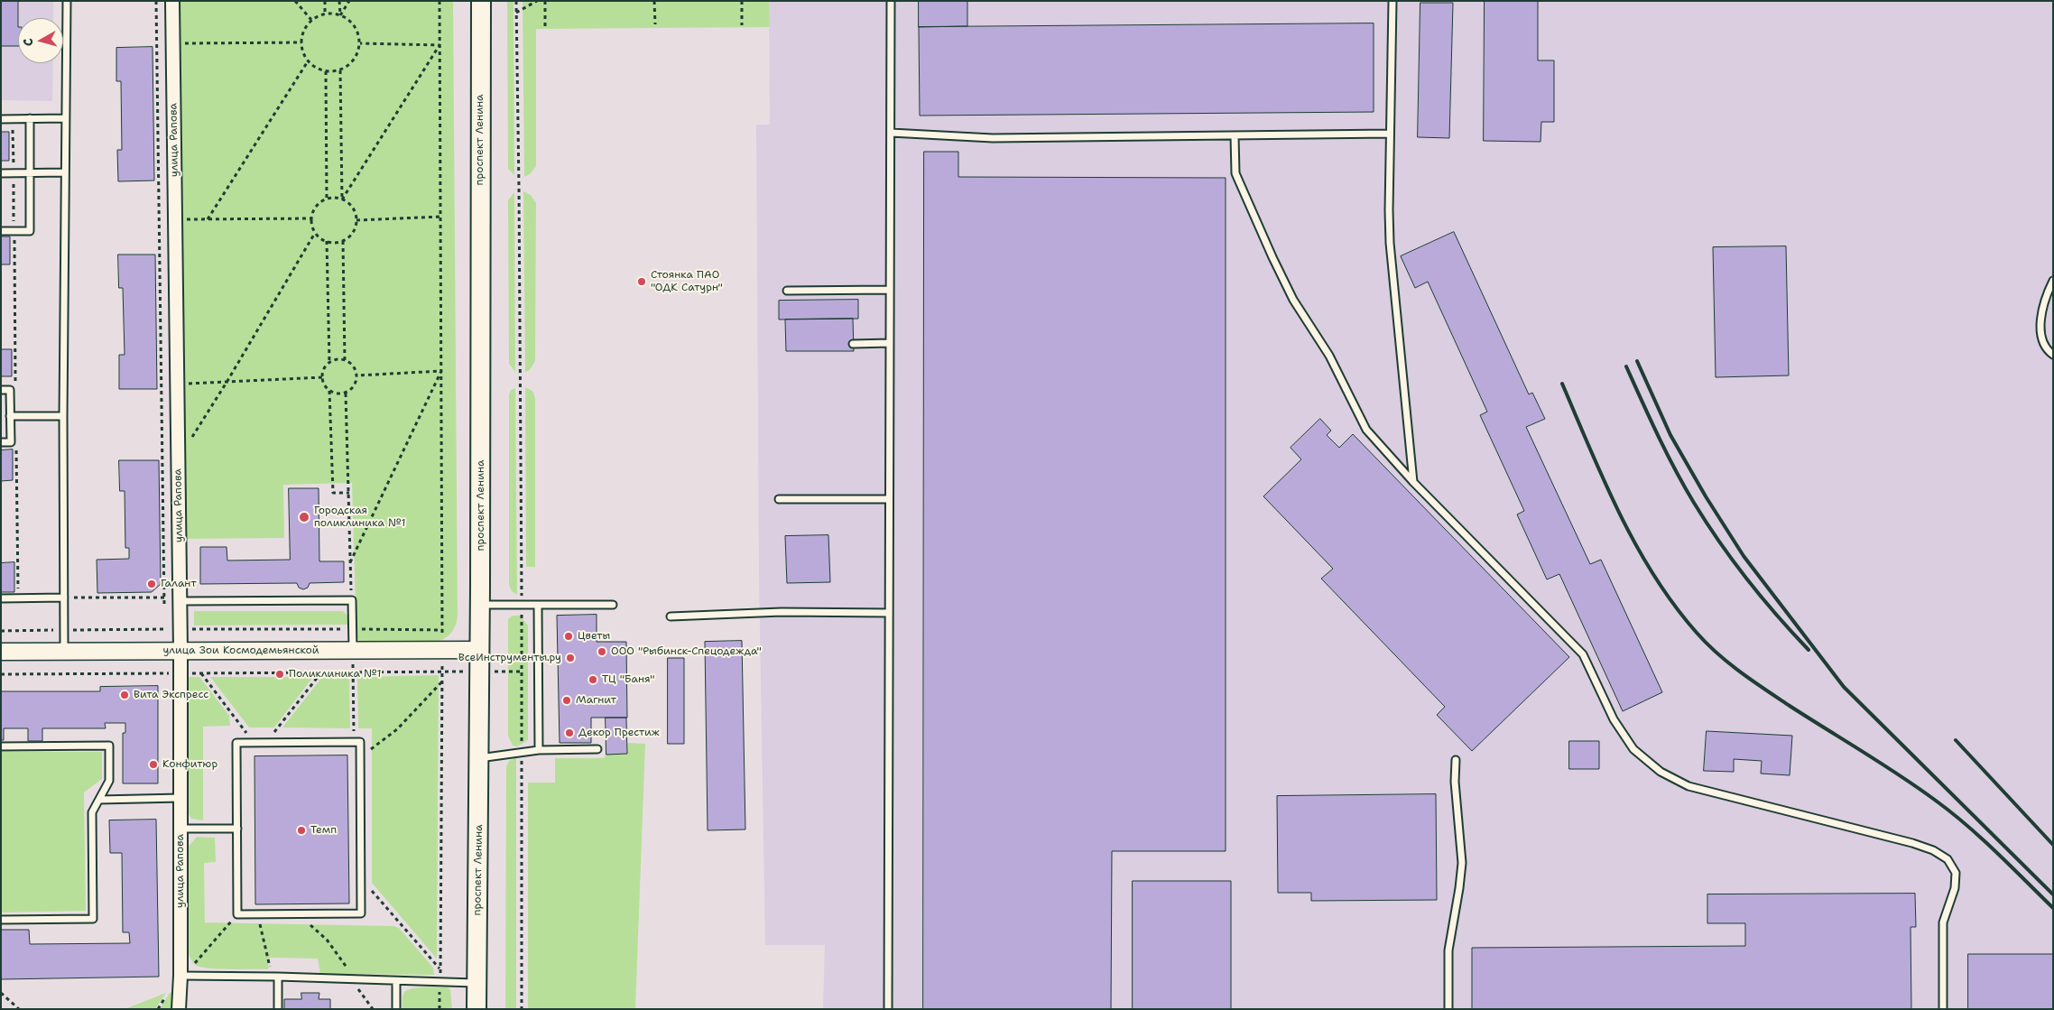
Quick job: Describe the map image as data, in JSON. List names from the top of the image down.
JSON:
{
  "streets": {
    "main road": ["проспект Ленина"],
    "street": ["улица Рапова", "улица Зои Космодемьянской"]
  },
  "crossings": [
    ["улица Рапова", "улица Зои Космодемьянской"],
    ["проспект Ленина", "улица Зои Космодемьянской"]
  ],
  "places": [
    "Стоянка ПАО \"ОДК Сатурн\"",
    "Городская поликлиника №1",
    "Галант",
    "Цветы",
    "ООО \"Рыбинск-Спецодежда\"",
    "ВсеИнструменты.ру",
    "Поликлиника №1",
    "ТЦ \"Баня\"",
    "Вита Экспресс",
    "Магнит",
    "Декор Престиж",
    "Конфитюр",
    "Темп"
  ],
  "north": "left"
}
